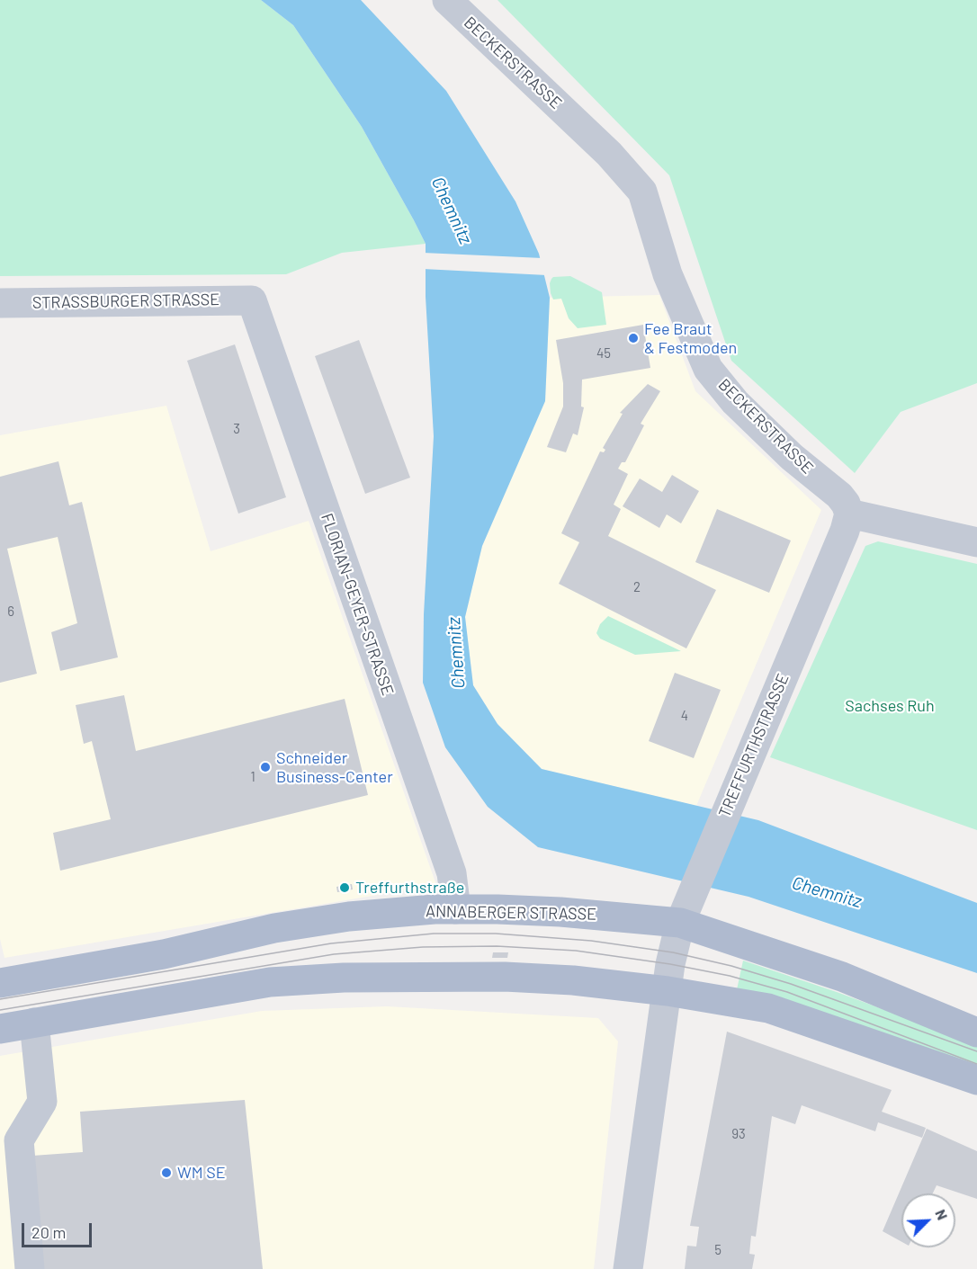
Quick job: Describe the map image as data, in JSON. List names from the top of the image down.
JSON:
{
  "streets": {
    "main road": ["ANNABERGER STRASSE"],
    "street": [
      "BECKERSTRASSE",
      "STRASSBURGER STRASSE",
      "FLORIAN-GEYER-STRASSE",
      "TREFFURTHSTRASSE"
    ]
  },
  "crossings": [
    ["BECKERSTRASSE", "TREFFURTHSTRASSE"],
    ["STRASSBURGER STRASSE", "FLORIAN-GEYER-STRASSE"],
    ["FLORIAN-GEYER-STRASSE", "ANNABERGER STRASSE"],
    ["TREFFURTHSTRASSE", "ANNABERGER STRASSE"]
  ],
  "water": ["Chemnitz"],
  "parks": ["Sachses Ruh"],
  "places": [
    "Fee Braut & Festmoden",
    "Schneider Business-Center",
    "Treffurthstraße",
    "WM SE"
  ],
  "house_numbers": [
    "45",
    "3",
    "2",
    "6",
    "4",
    "1",
    "93",
    "5"
  ],
  "scale_bar": "20 m",
  "north": "top right"
}
